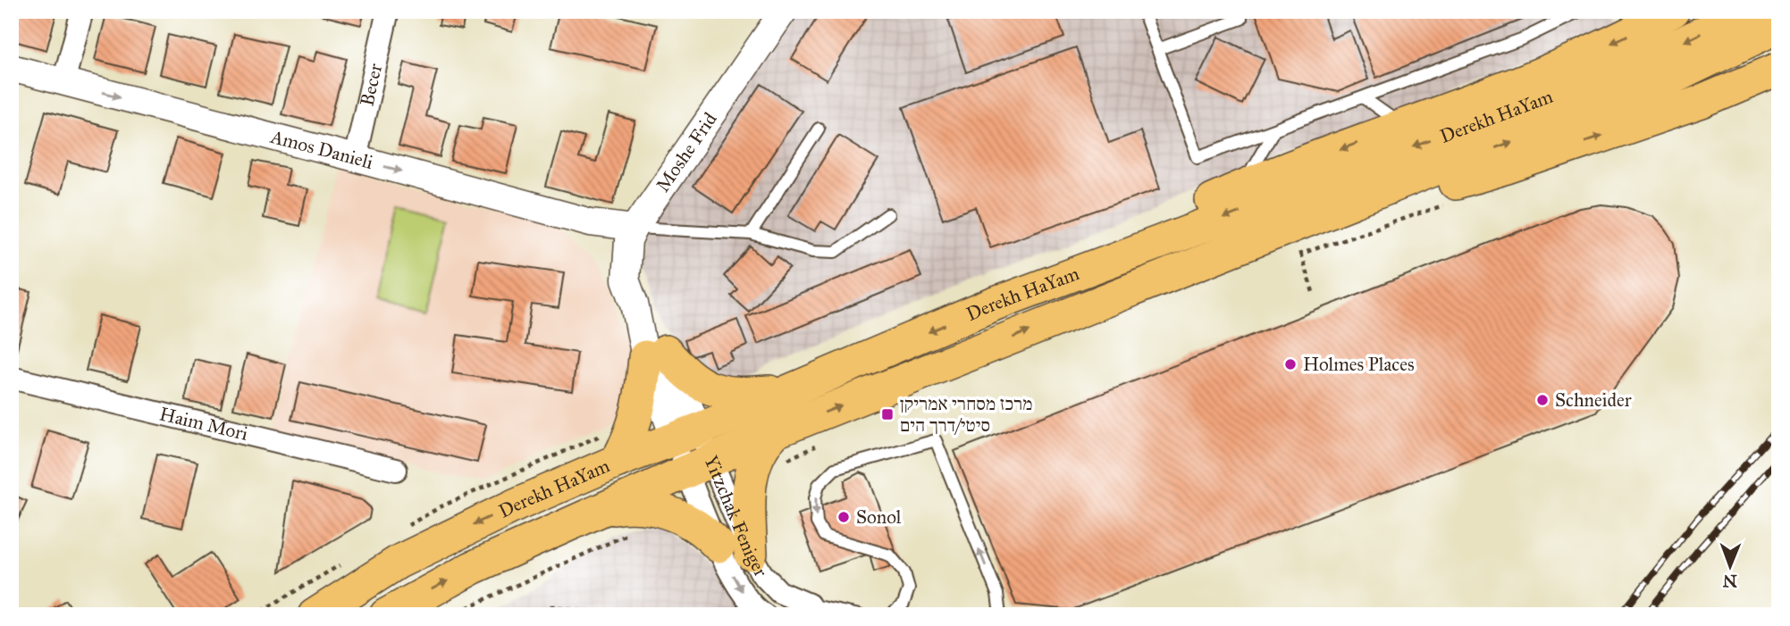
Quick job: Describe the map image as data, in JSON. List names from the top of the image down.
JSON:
{
  "streets": {
    "main road": ["Derekh HaYam"],
    "street": [
      "Becer",
      "Amos Danieli",
      "Moshe Frid",
      "Haim Mori",
      "Yitzchak Feniger"
    ]
  },
  "crossings": [
    ["Becer", "Amos Danieli"],
    ["Derekh HaYam", "Moshe Frid"],
    ["Derekh HaYam", "Yitzchak Feniger"],
    ["Amos Danieli", "Moshe Frid"],
    ["Moshe Frid", "Yitzchak Feniger"]
  ],
  "one_way": ["Amos Danieli"],
  "places": {
    "other": ["Holmes Places", "Schneider", "Sonol"],
    "transit": ["מרכז מסחרי אמריקן סיטי/דרך הים"]
  },
  "north": "bottom"
}
